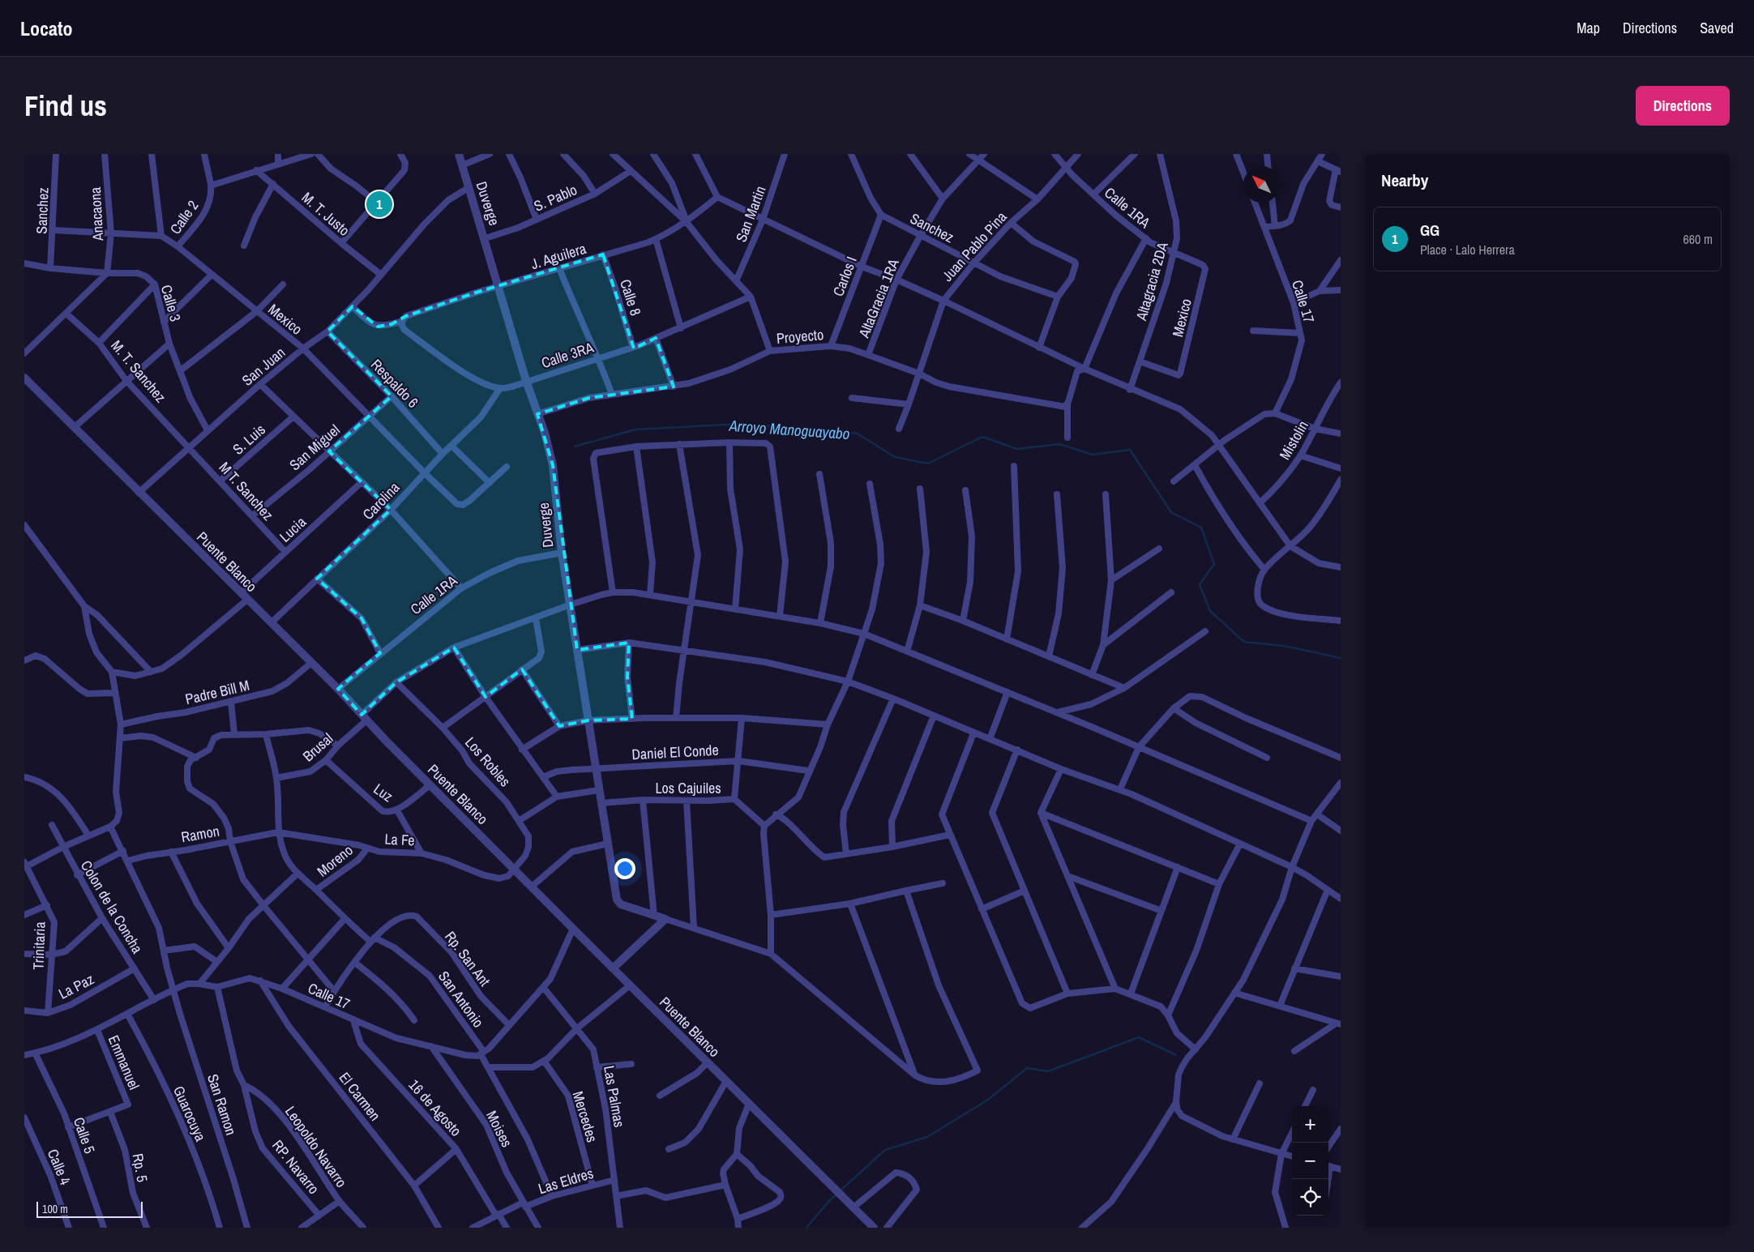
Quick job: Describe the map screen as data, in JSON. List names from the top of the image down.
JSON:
{
  "streets": {
    "street": [
      "S. Pablo",
      "Duverge",
      "Calle 1RA",
      "Sanchez",
      "Anacaona",
      "M. T. Justo",
      "San Martin",
      "Calle 2",
      "Juan Pablo Pina",
      "J. Aguilera",
      "Carlos I",
      "Altagracia 2DA",
      "Calle 8",
      "AltaGracia 1RA",
      "Calle 17",
      "Calle 3",
      "Mexico",
      "Proyecto",
      "Calle 3RA",
      "San Juan",
      "M. T. Sanchez",
      "Respaldo 6",
      "S. Luis",
      "Mistolin",
      "San Miguel",
      "M T. Sanchez",
      "Carolina",
      "Lucia",
      "Puente Blanco",
      "Padre Bill M",
      "Brusal",
      "Daniel El Conde",
      "Los Robles",
      "Los Cajuiles",
      "Luz",
      "Ramon",
      "La Fe",
      "Moreno",
      "Colon de la Concha",
      "Trinitaria",
      "Rp. San Ant",
      "La Paz",
      "San Antonio",
      "Emmanuel",
      "El Carmen",
      "Las Palmas",
      "San Ramon",
      "16 de Agosto",
      "Guarocuya",
      "Mercedes",
      "Moises",
      "Calle 5",
      "Leopoldo Navarro",
      "Calle 4",
      "RP. Navarro",
      "Rp. 5",
      "Las Eldres"
    ]
  },
  "crossings": [
    ["S. Pablo", "Duverge"],
    ["Duverge", "Calle 1RA"],
    ["Duverge", "J. Aguilera"],
    ["Duverge", "Proyecto"],
    ["Duverge", "Calle 3RA"],
    ["Duverge", "San Juan"],
    ["Duverge", "Brusal"],
    ["Duverge", "Daniel El Conde"],
    ["Duverge", "Los Cajuiles"],
    ["Calle 1RA", "Juan Pablo Pina"],
    ["Calle 1RA", "Altagracia 2DA"],
    ["Calle 1RA", "Mexico"],
    ["Calle 1RA", "Puente Blanco"],
    ["Sanchez", "Juan Pablo Pina"],
    ["Sanchez", "Carlos I"],
    ["Sanchez", "AltaGracia 1RA"],
    ["Sanchez", "Calle 3"],
    ["Anacaona", "Calle 3"],
    ["M. T. Justo", "San Juan"],
    ["Calle 2", "Mexico"],
    ["Juan Pablo Pina", "Proyecto"],
    ["J. Aguilera", "Calle 8"],
    ["J. Aguilera", "San Juan"],
    ["Carlos I", "Proyecto"],
    ["Altagracia 2DA", "Mexico"],
    ["Calle 8", "Calle 3RA"],
    ["AltaGracia 1RA", "Proyecto"],
    ["Calle 17", "Colon de la Concha"],
    ["Calle 17", "Rp. San Ant"],
    ["Calle 17", "San Antonio"],
    ["Calle 17", "Emmanuel"],
    ["Calle 17", "El Carmen"],
    ["Calle 17", "San Ramon"],
    ["Calle 17", "16 de Agosto"],
    ["Calle 17", "Guarocuya"],
    ["Calle 17", "Moises"],
    ["Calle 17", "Calle 5"],
    ["Calle 17", "RP. Navarro"],
    ["Calle 3", "San Juan"],
    ["Mexico", "San Juan"],
    ["Mexico", "San Miguel"],
    ["Mexico", "Carolina"],
    ["Calle 3RA", "Carolina"],
    ["San Juan", "M. T. Sanchez"],
    ["San Juan", "Respaldo 6"],
    ["San Juan", "M T. Sanchez"],
    ["San Juan", "Puente Blanco"],
    ["M. T. Sanchez", "M T. Sanchez"],
    ["Respaldo 6", "San Miguel"],
    ["Respaldo 6", "Carolina"],
    ["S. Luis", "M T. Sanchez"],
    ["San Miguel", "M T. Sanchez"],
    ["M T. Sanchez", "Lucia"],
    ["Carolina", "Puente Blanco"],
    ["Lucia", "Puente Blanco"],
    ["Puente Blanco", "Padre Bill M"],
    ["Puente Blanco", "Brusal"],
    ["Puente Blanco", "Los Robles"],
    ["Puente Blanco", "Luz"],
    ["Puente Blanco", "La Fe"],
    ["Brusal", "Los Robles"],
    ["Brusal", "Luz"],
    ["Los Robles", "La Fe"],
    ["Ramon", "La Fe"],
    ["Ramon", "San Antonio"],
    ["Ramon", "San Ramon"],
    ["La Fe", "Moreno"],
    ["La Fe", "San Antonio"],
    ["Moreno", "San Antonio"],
    ["Colon de la Concha", "La Paz"],
    ["Trinitaria", "La Paz"],
    ["Rp. San Ant", "San Antonio"],
    ["San Antonio", "Las Eldres"],
    ["Emmanuel", "Rp. 5"],
    ["Las Palmas", "Las Eldres"],
    ["16 de Agosto", "Las Eldres"],
    ["Mercedes", "Las Eldres"],
    ["Moises", "Las Eldres"],
    ["Leopoldo Navarro", "RP. Navarro"]
  ],
  "water": ["Arroyo Manoguayabo"],
  "scale_bar": "100 m",
  "north": "top left",
  "page": {
    "header": "Locato",
    "nav": ["Map", "Directions", "Saved"],
    "buttons": "Directions",
    "title": "Find us",
    "heading": "Nearby",
    "pins": "1",
    "list": [
      {
        "mark": "1",
        "name": "GG",
        "note": "Place · Lalo Herrera",
        "value": "660 m"
      }
    ],
    "map_buttons": ["+", "−"],
    "scale": "100 m"
  }
}
